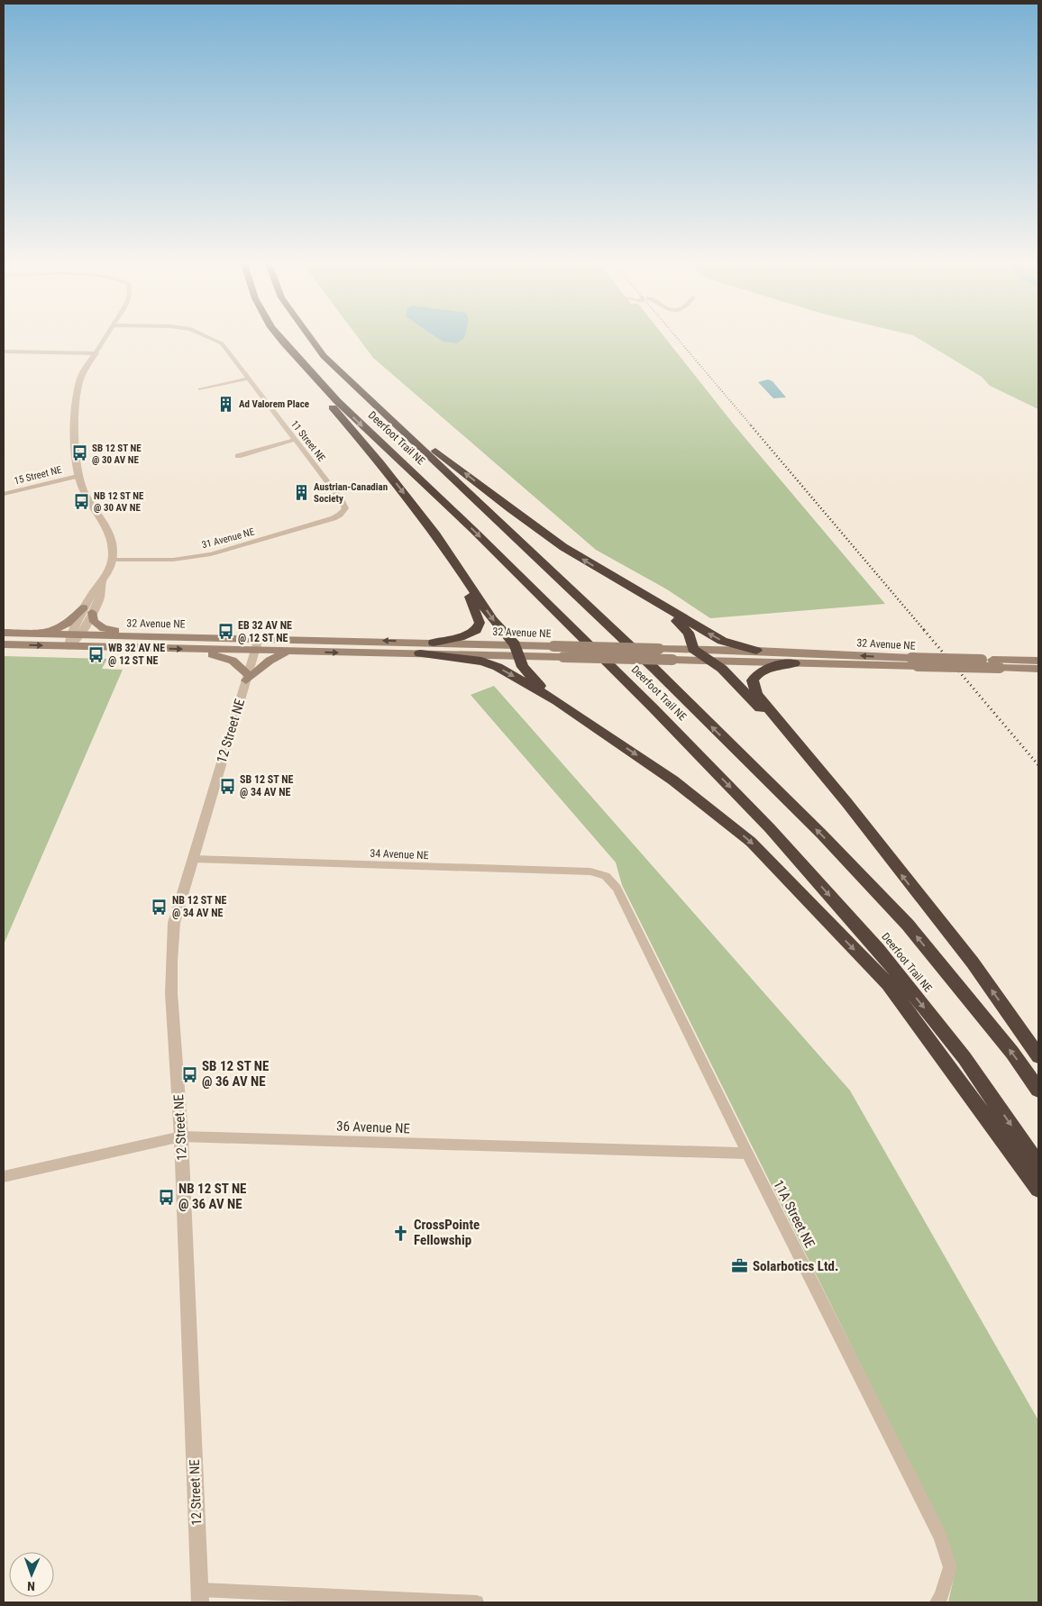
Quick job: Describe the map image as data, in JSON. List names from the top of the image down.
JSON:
{
  "streets": {
    "highway": ["Deerfoot Trail NE"],
    "main road": ["32 Avenue NE"],
    "street": [
      "11 Street NE",
      "15 Street NE",
      "31 Avenue NE",
      "12 Street NE",
      "34 Avenue NE",
      "36 Avenue NE",
      "11A Street NE"
    ]
  },
  "crossings": [
    ["11 Street NE", "31 Avenue NE"],
    ["32 Avenue NE", "12 Street NE"],
    ["12 Street NE", "34 Avenue NE"],
    ["12 Street NE", "36 Avenue NE"],
    ["34 Avenue NE", "11A Street NE"],
    ["36 Avenue NE", "11A Street NE"]
  ],
  "places": {
    "building": ["Ad Valorem Place", "Austrian-Canadian Society"],
    "bus stop": [
      "SB 12 ST NE @ 30 AV NE",
      "NB 12 ST NE @ 30 AV NE",
      "EB 32 AV NE @ 12 ST NE",
      "WB 32 AV NE @ 12 ST NE",
      "SB 12 ST NE @ 34 AV NE",
      "NB 12 ST NE @ 34 AV NE",
      "SB 12 ST NE @ 36 AV NE",
      "NB 12 ST NE @ 36 AV NE"
    ],
    "church": ["CrossPointe Fellowship"],
    "office": ["Solarbotics Ltd."]
  },
  "north": "bottom"
}
